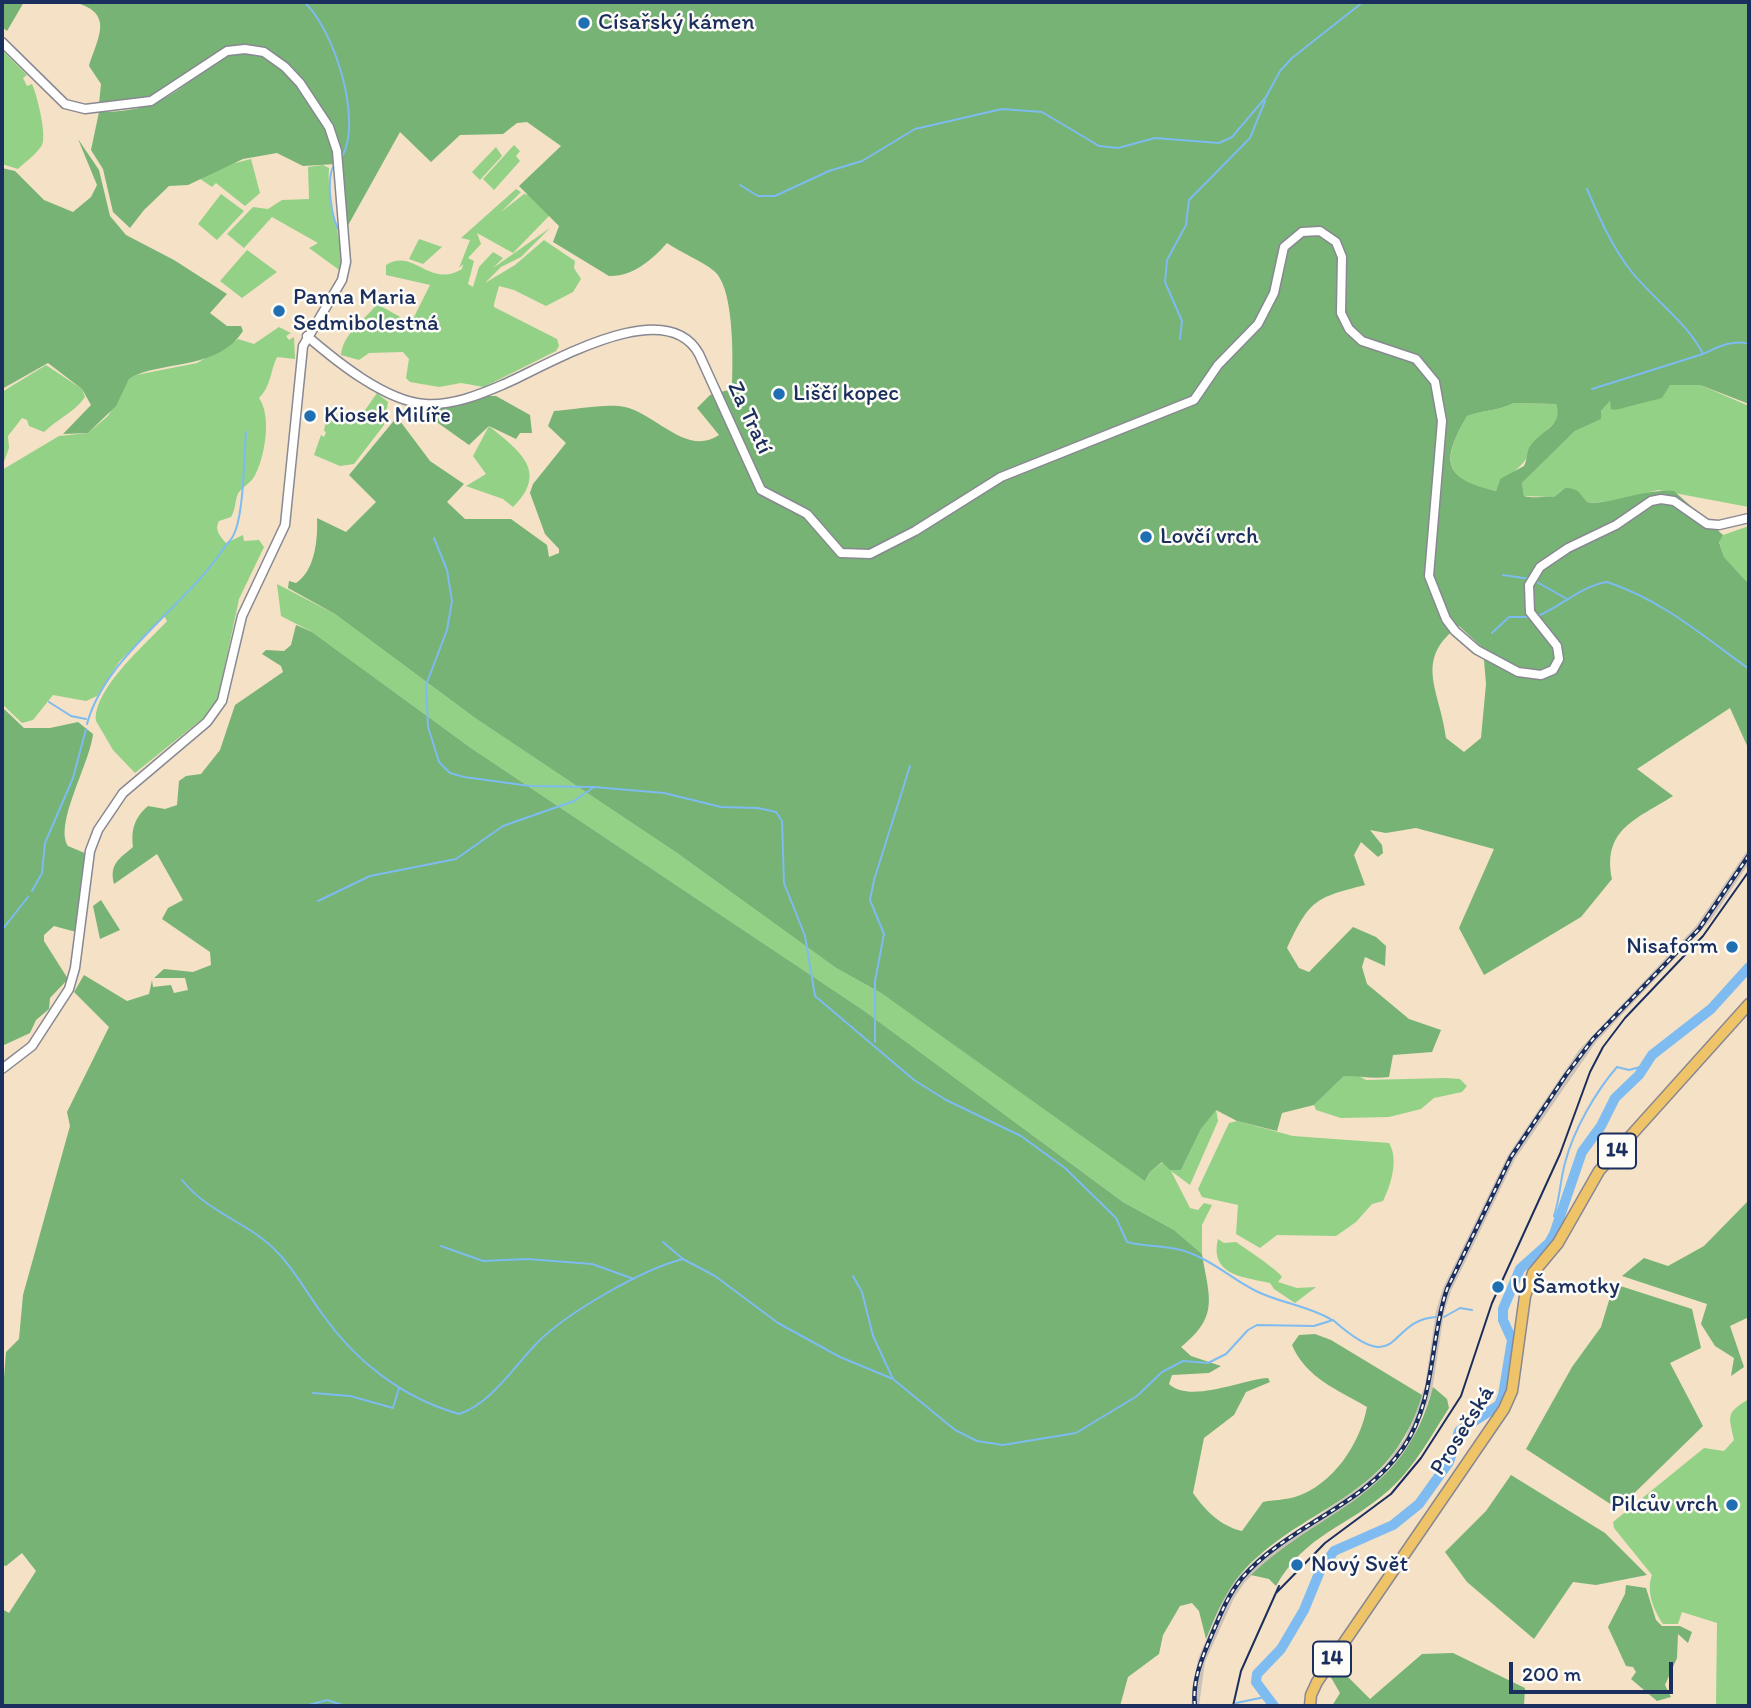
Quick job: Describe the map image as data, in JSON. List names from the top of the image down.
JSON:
{
  "streets": {
    "main road": ["14", "Prosečská"],
    "street": ["Za Tratí"]
  },
  "places": [
    "Císařský kámen",
    "Panna Maria Sedmibolestná",
    "Liščí kopec",
    "Kiosek Milíře",
    "Lovčí vrch",
    "Nisaform",
    "U Šamotky",
    "Pilcův vrch",
    "Nový Svět"
  ],
  "scale_bar": "200 m"
}
